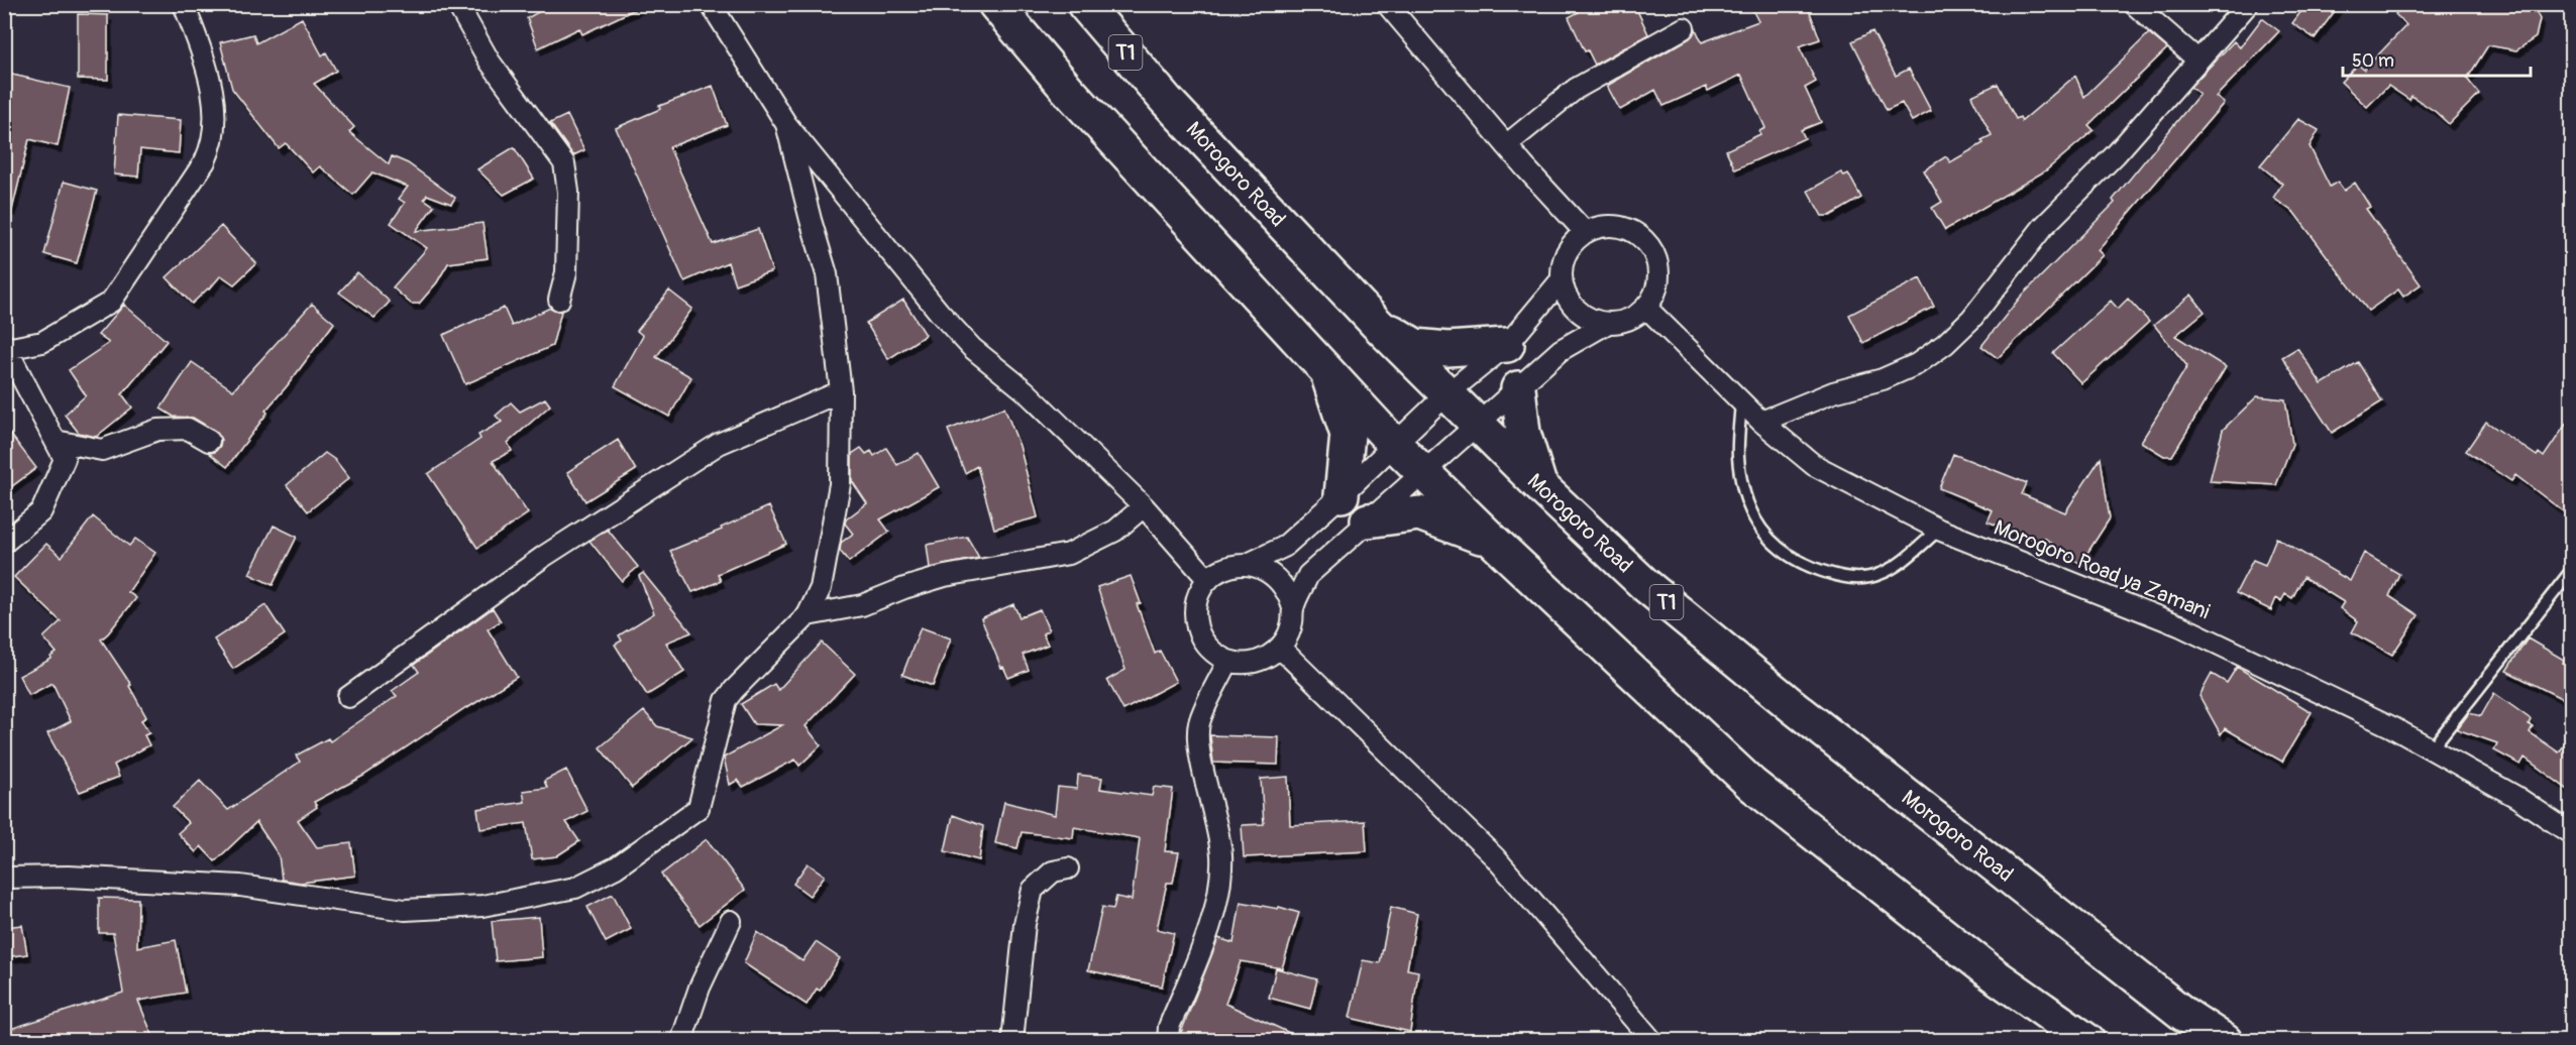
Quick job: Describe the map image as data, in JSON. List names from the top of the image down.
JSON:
{
  "streets": {
    "highway": ["T1", "Morogoro Road"],
    "street": ["Morogoro Road ya Zamani"]
  },
  "scale_bar": "50 m"
}
